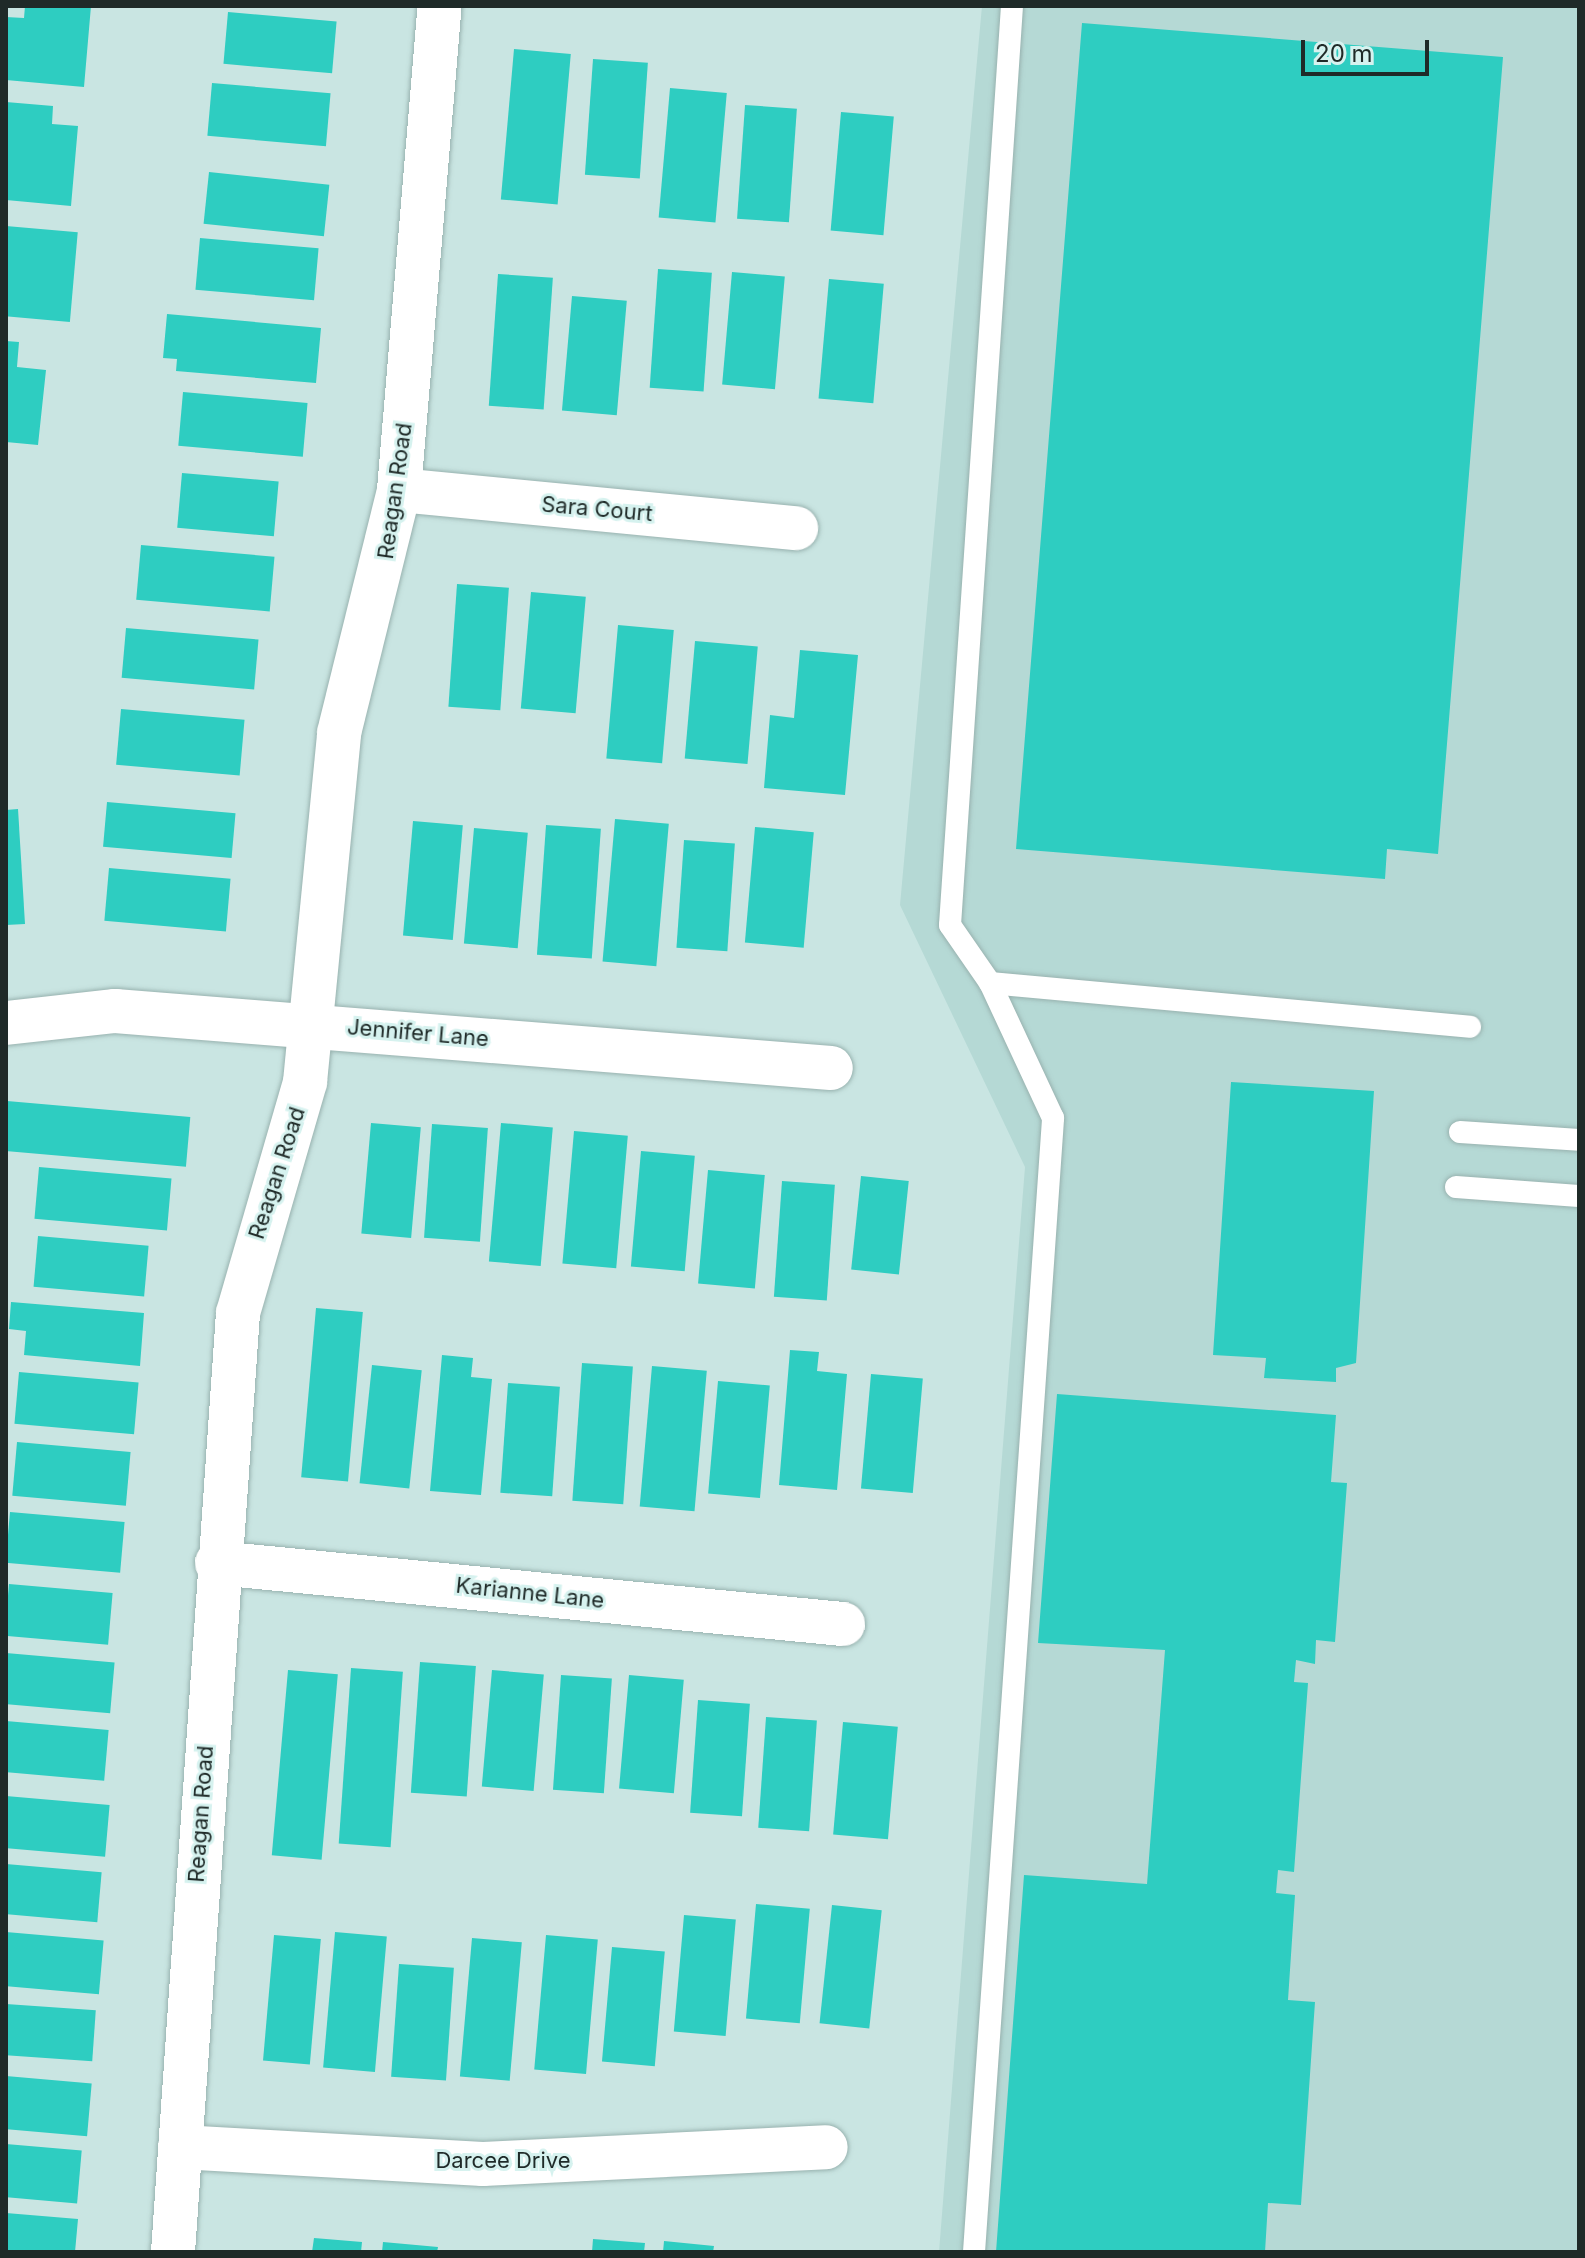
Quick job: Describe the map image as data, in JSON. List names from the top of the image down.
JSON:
{
  "streets": {
    "street": [
      "Reagan Road",
      "Sara Court",
      "Jennifer Lane",
      "Karianne Lane",
      "Darcee Drive"
    ]
  },
  "crossings": [
    ["Reagan Road", "Sara Court"],
    ["Reagan Road", "Jennifer Lane"],
    ["Reagan Road", "Karianne Lane"],
    ["Reagan Road", "Darcee Drive"]
  ],
  "scale_bar": "20 m"
}
